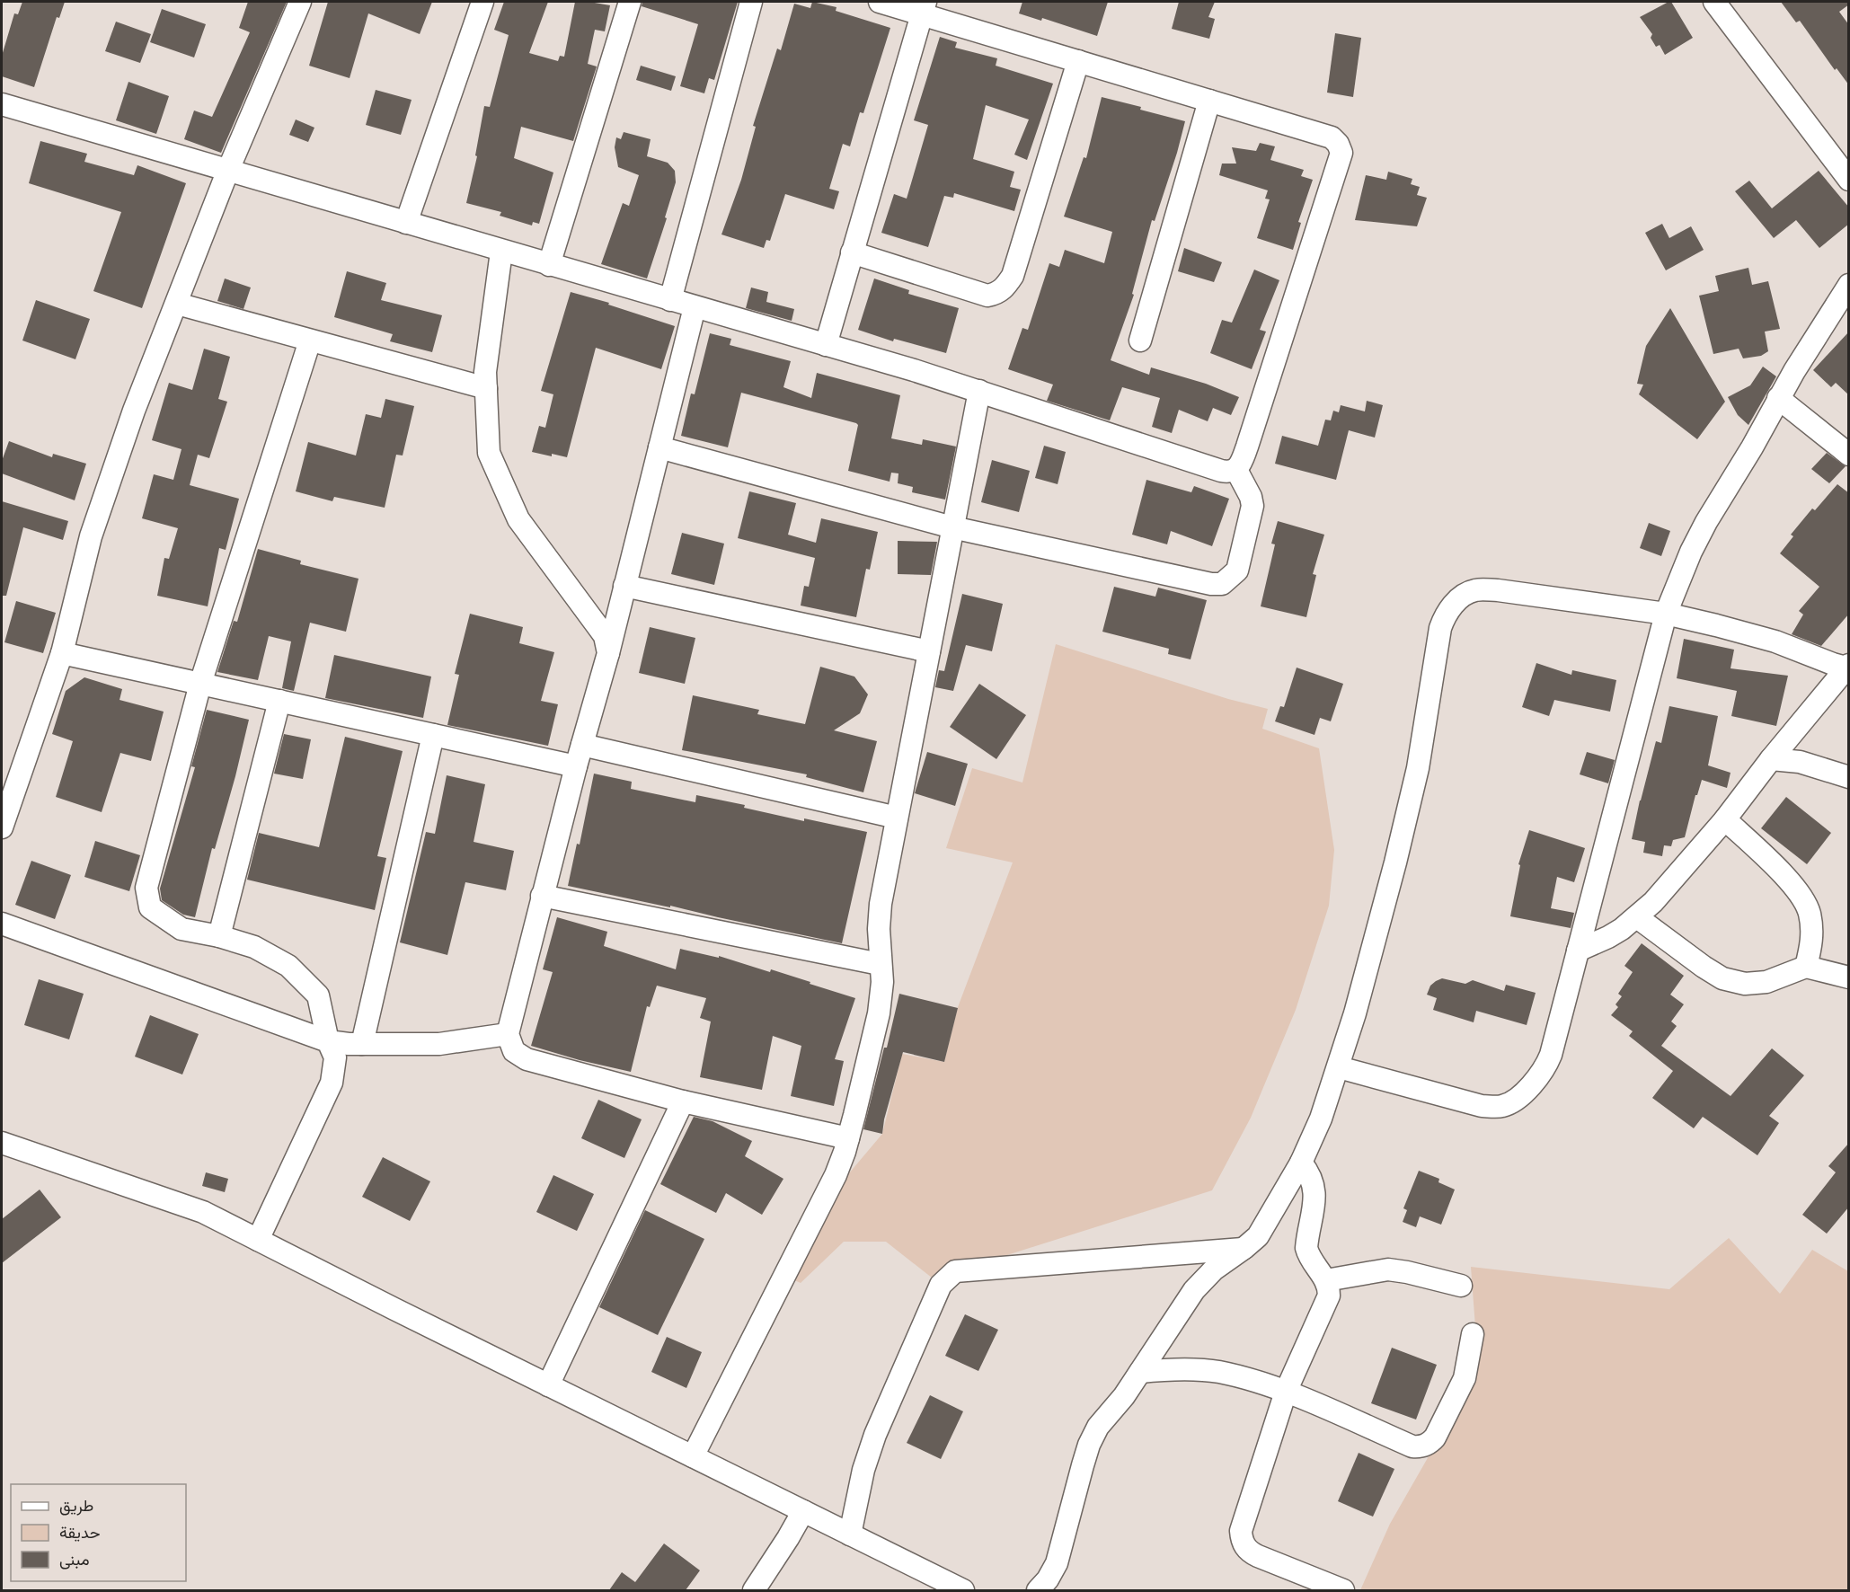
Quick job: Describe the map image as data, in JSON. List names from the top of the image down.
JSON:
{
  "legend": ["طريق", "حديقة", "مبنى"]
}
